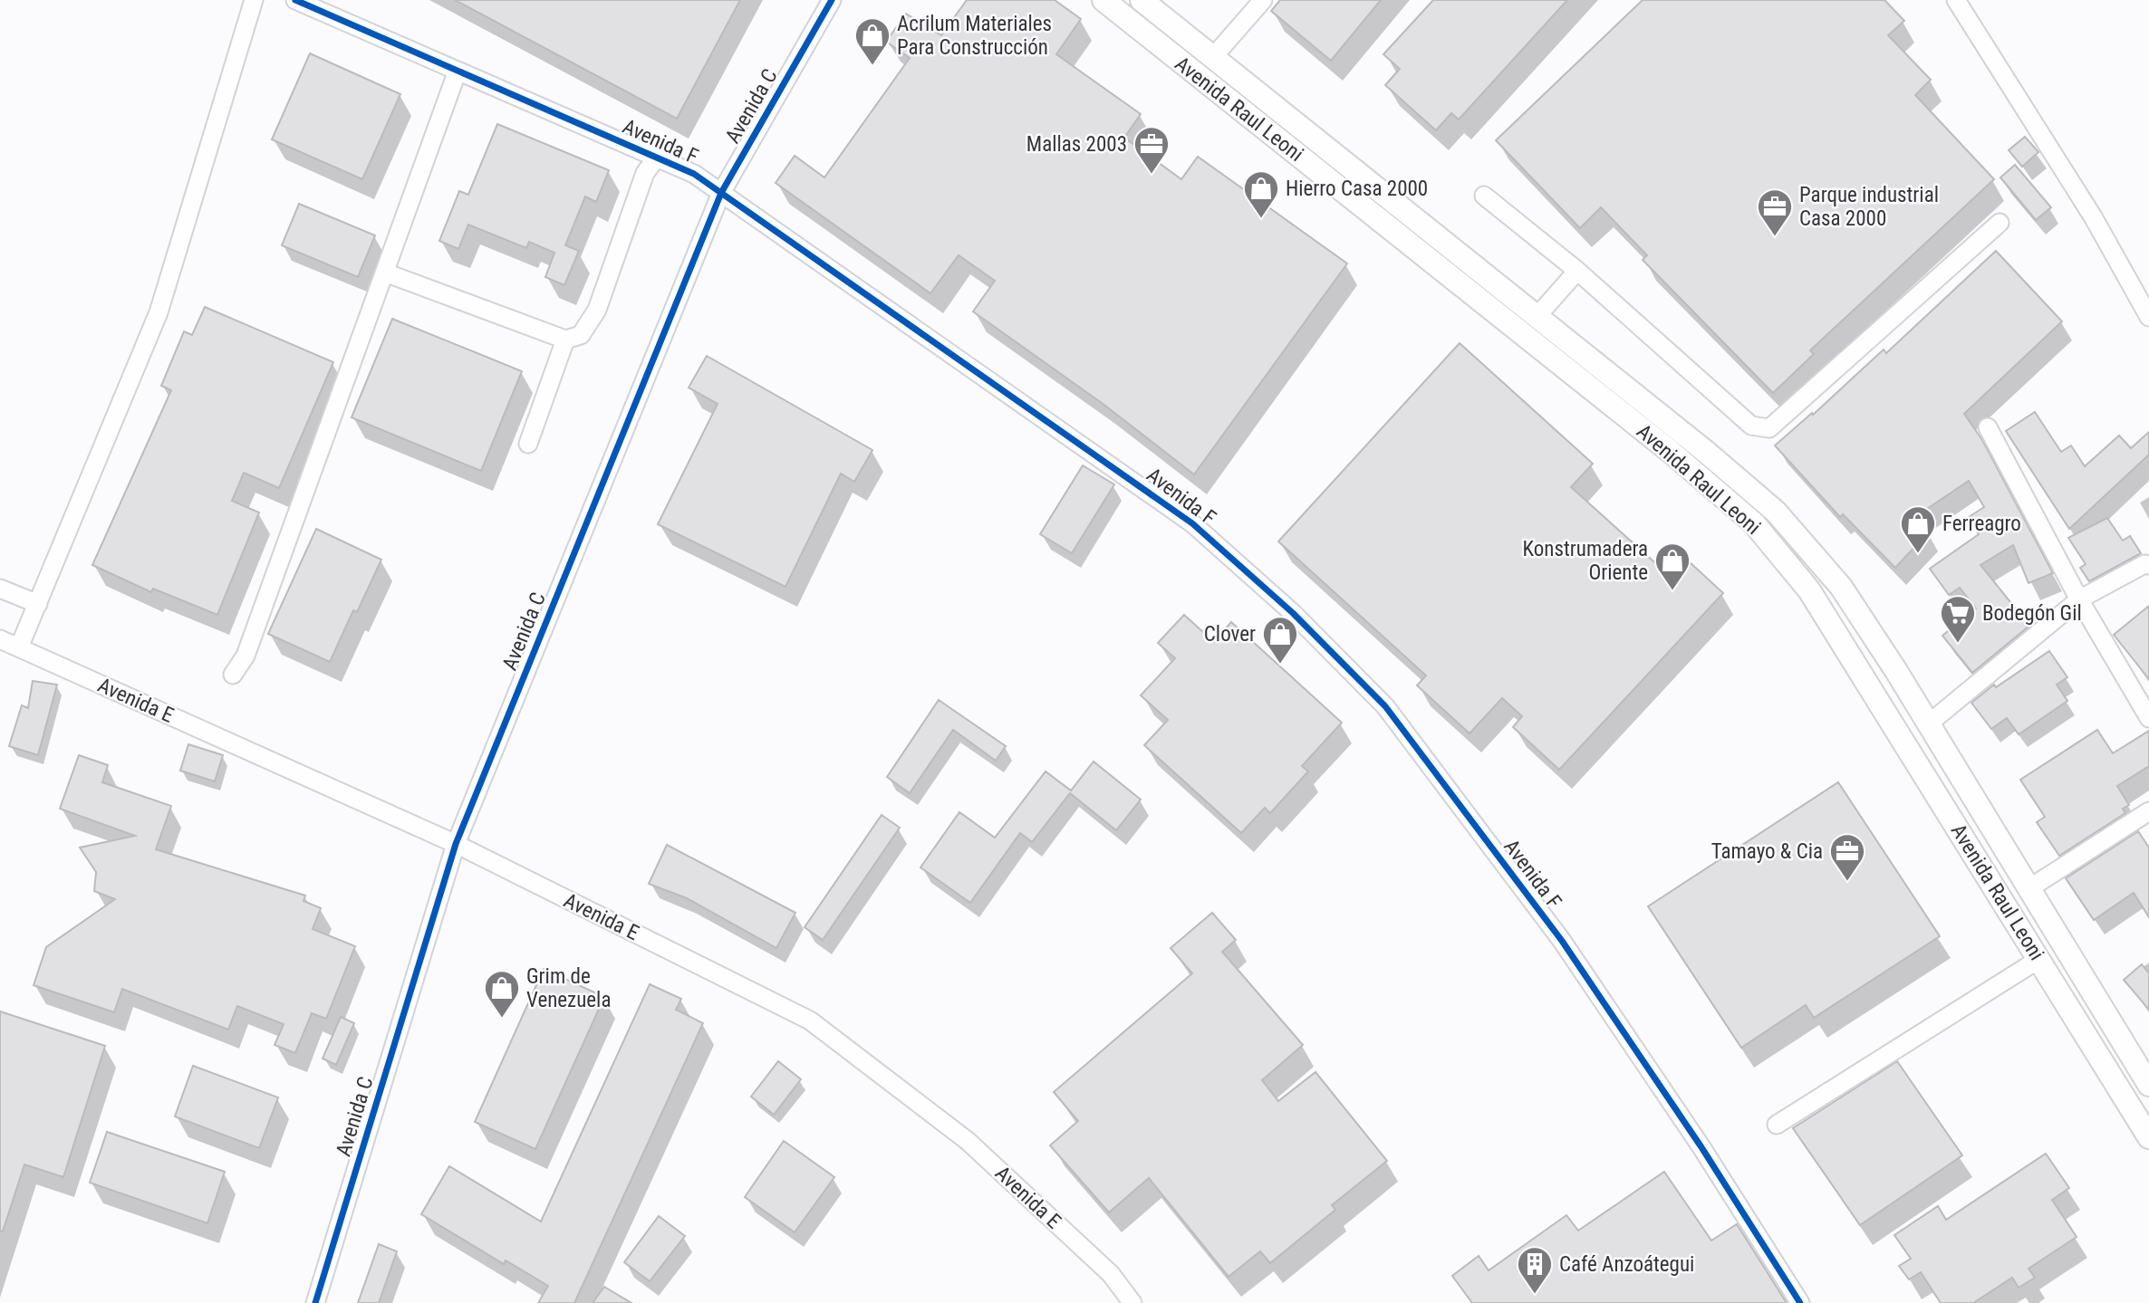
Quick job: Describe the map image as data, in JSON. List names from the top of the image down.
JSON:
{
  "streets": {
    "main road": ["Avenida Raul Leoni"],
    "street": ["Avenida C", "Avenida F", "Avenida E"]
  },
  "crossings": [
    ["Avenida C", "Avenida F"],
    ["Avenida C", "Avenida E"]
  ],
  "places": {
    "shop": [
      "Acrilum Materiales Para Construcción",
      "Hierro Casa 2000",
      "Ferreagro",
      "Konstrumadera Oriente",
      "Clover",
      "Grim de Venezuela"
    ],
    "office": ["Mallas 2003", "Parque industrial Casa 2000", "Tamayo & Cia"],
    "supermarket": ["Bodegón Gil"],
    "building": ["Café Anzoátegui"]
  }
}
